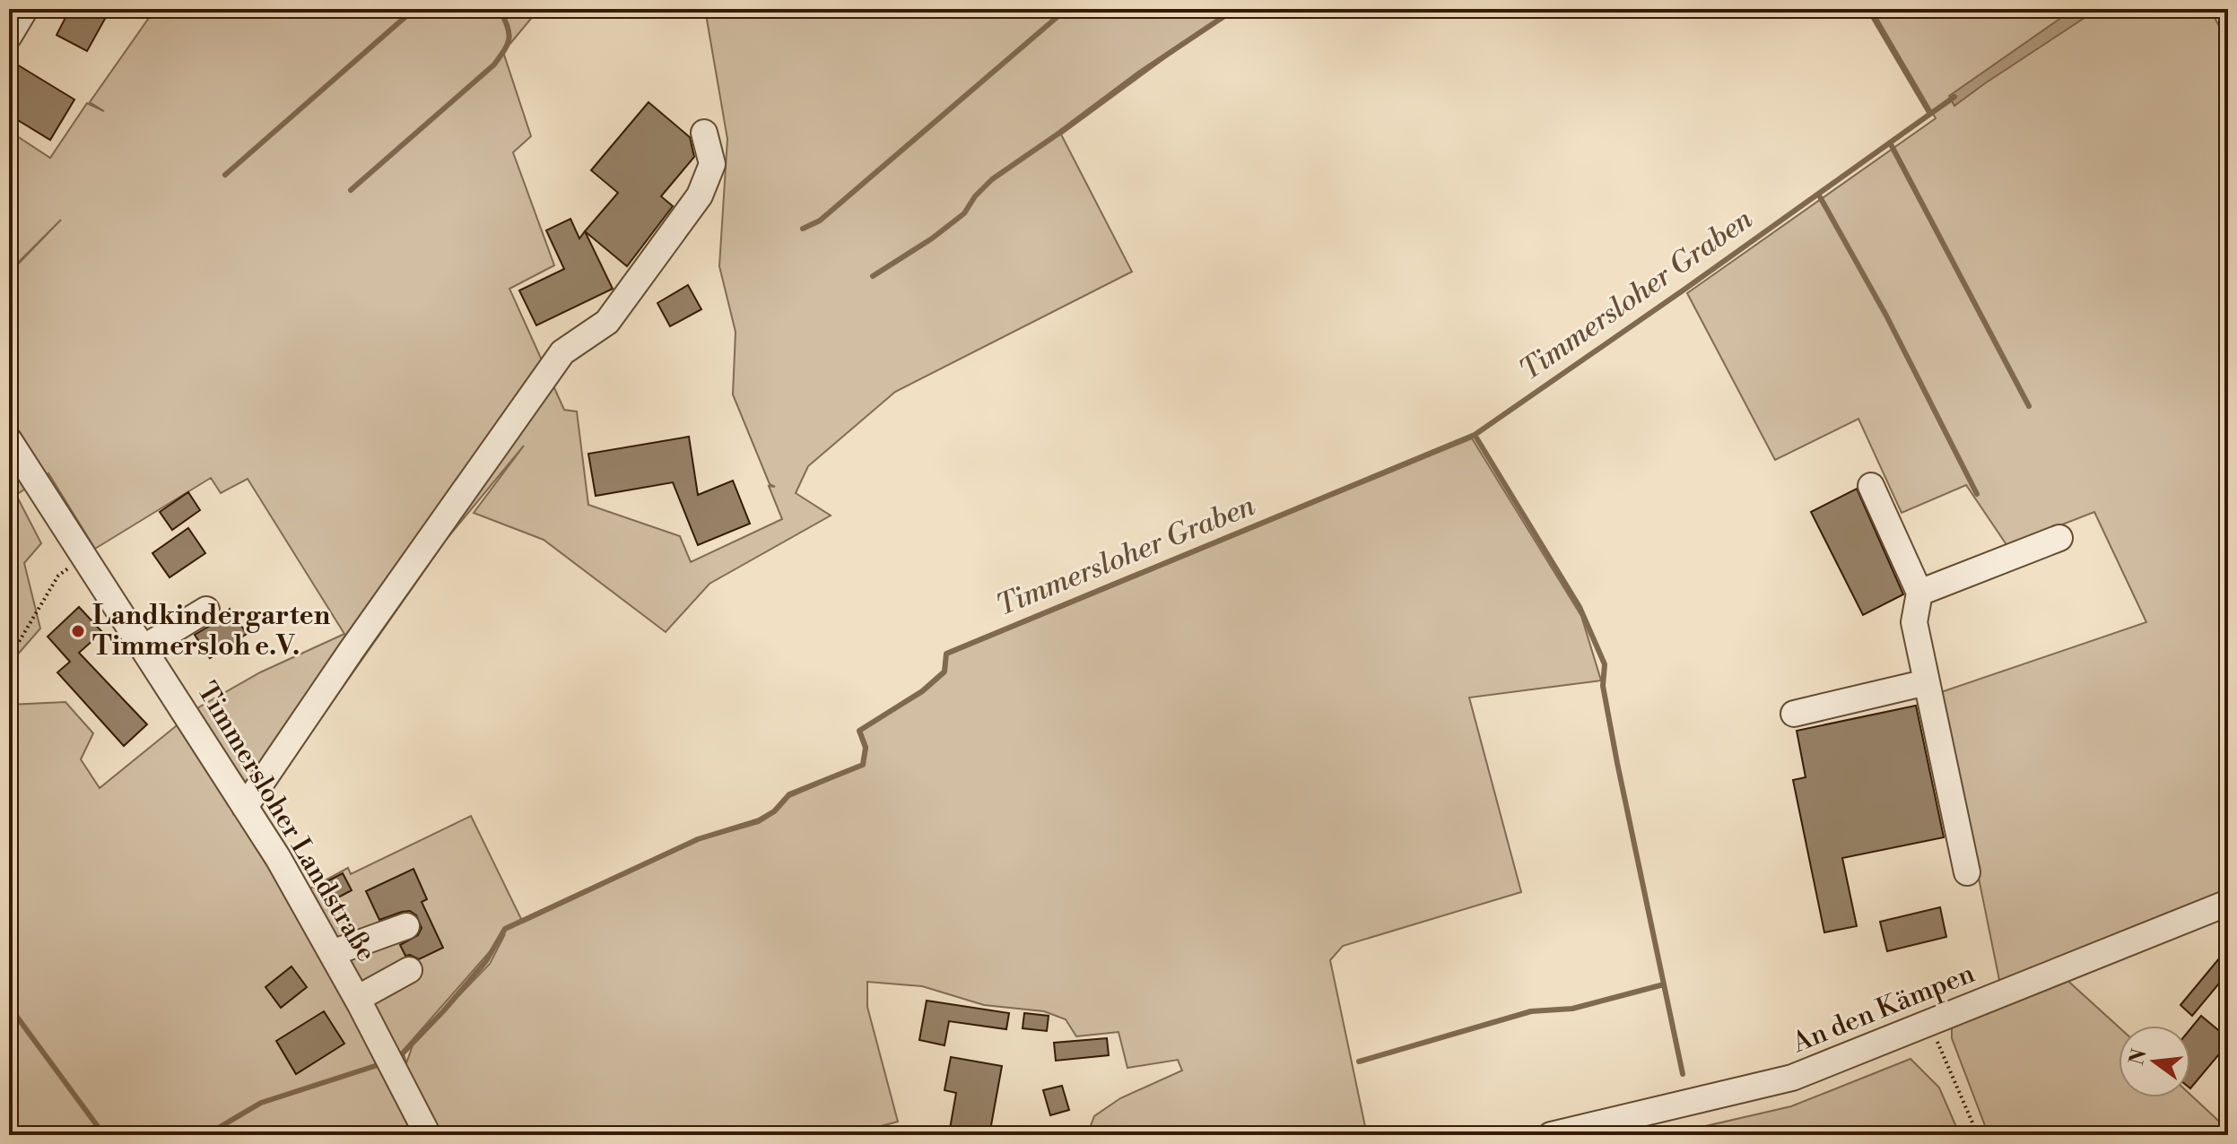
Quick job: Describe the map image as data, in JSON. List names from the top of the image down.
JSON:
{
  "streets": {
    "street": ["Timmersloher Landstraße", "An den Kämpen"]
  },
  "water": ["Timmersloher Graben"],
  "places": ["Landkindergarten Timmersloh e.V."],
  "north": "left"
}
